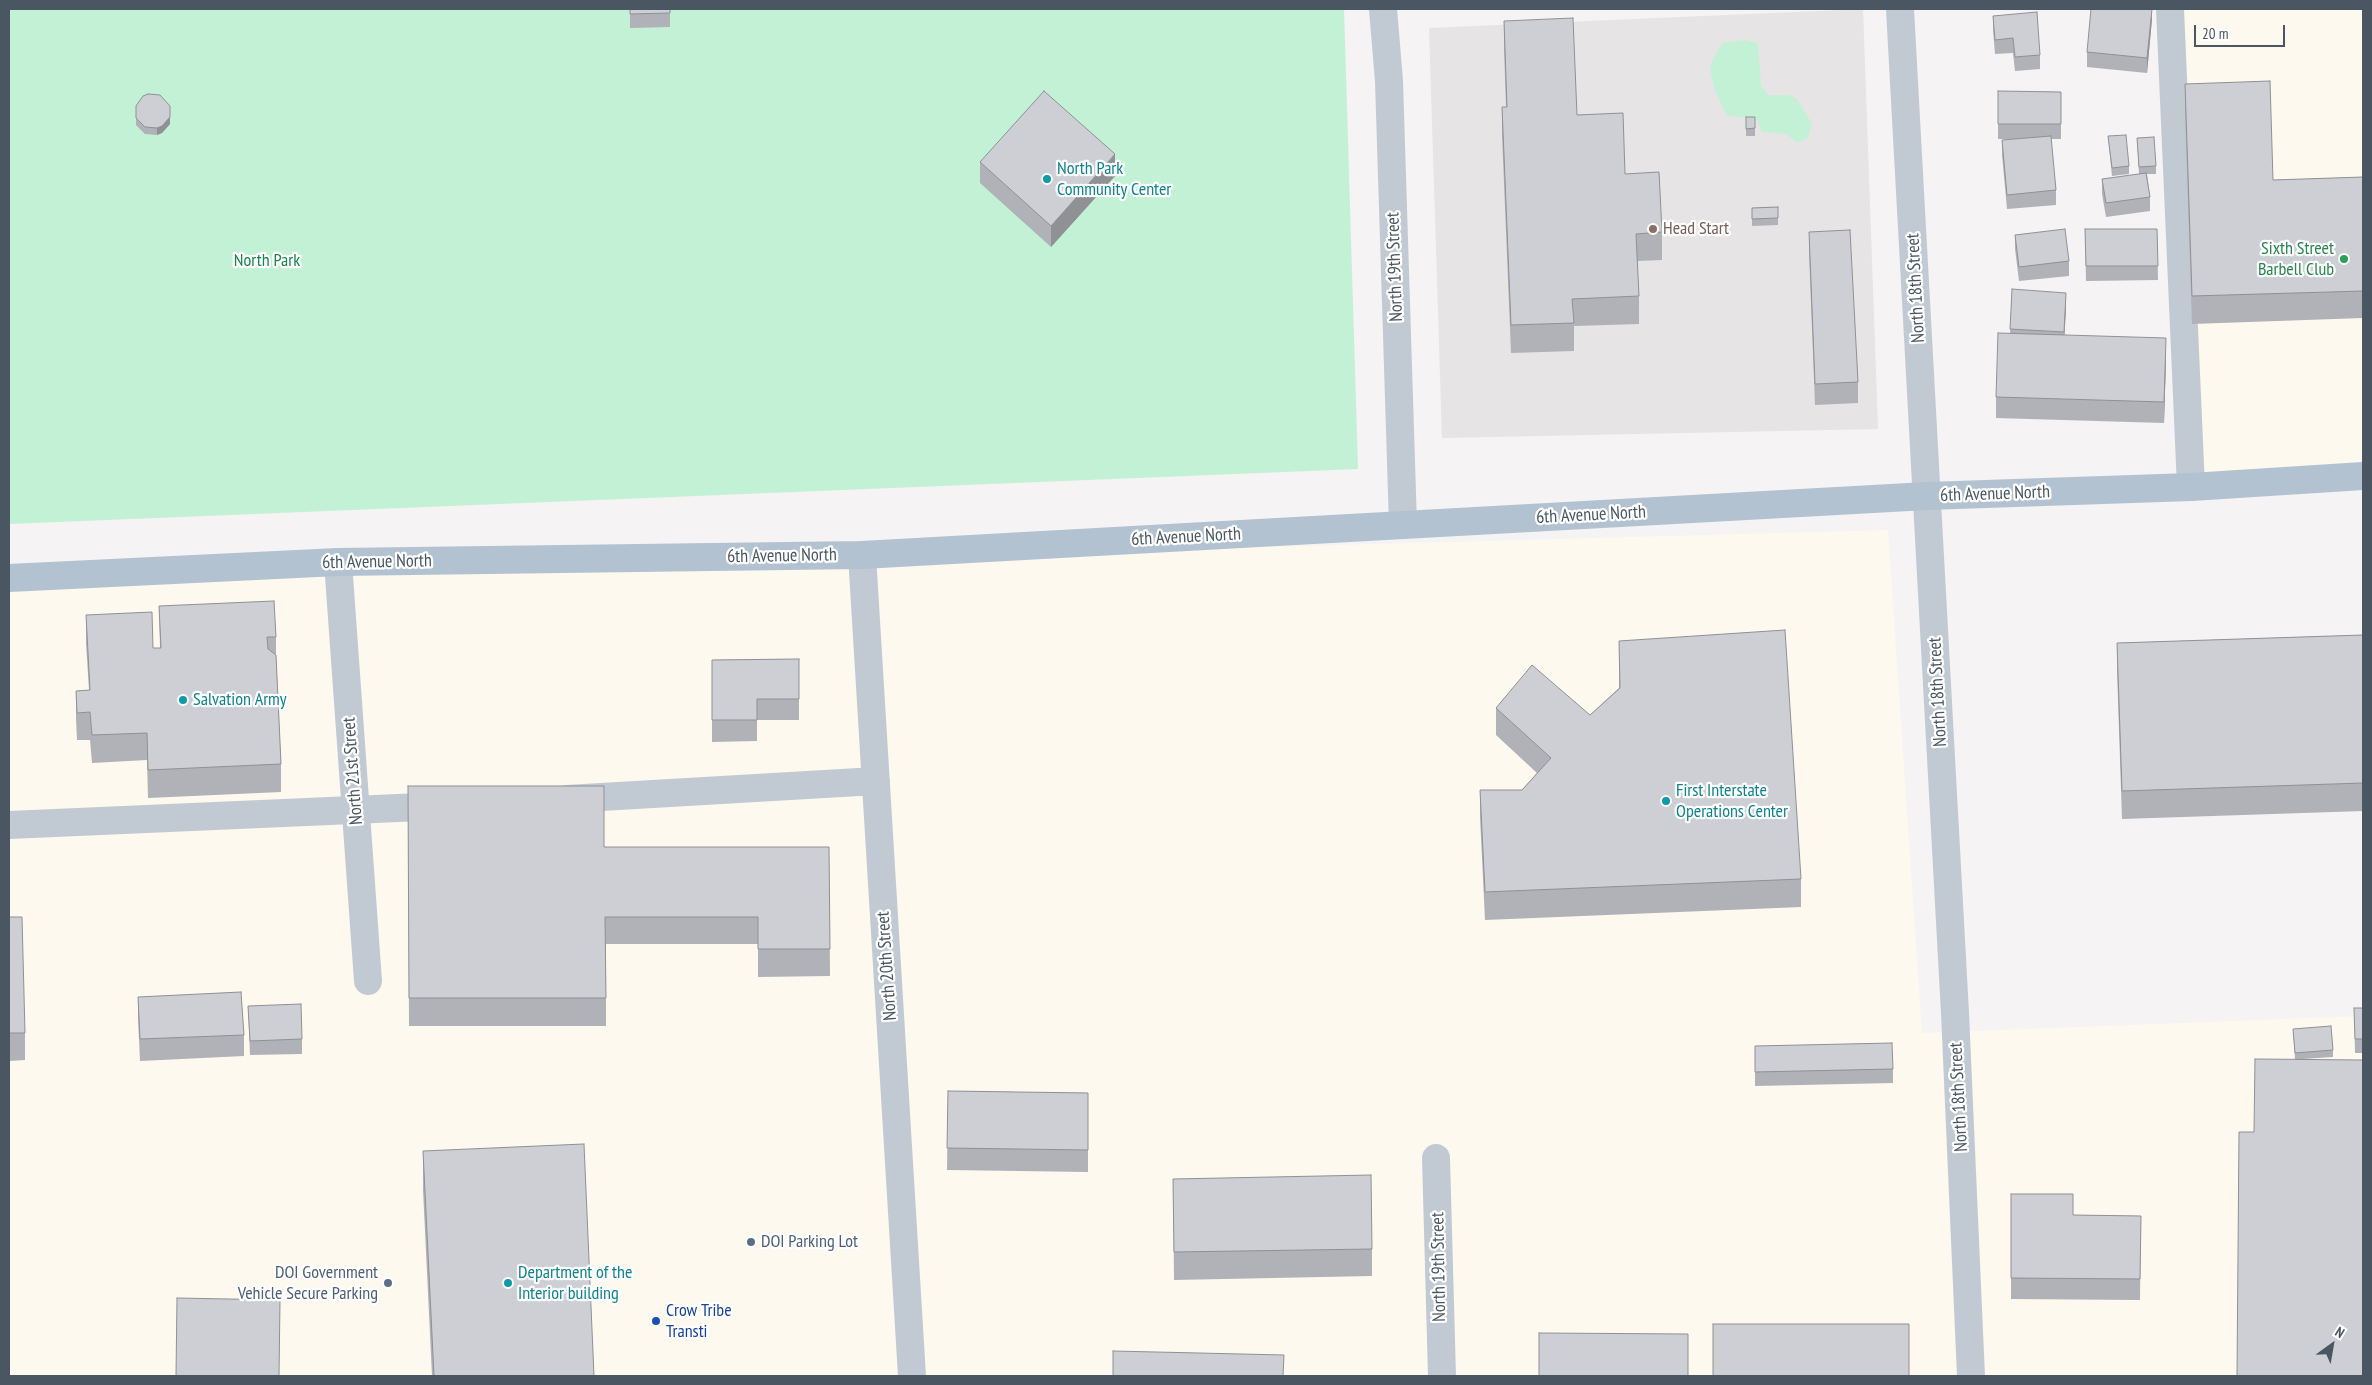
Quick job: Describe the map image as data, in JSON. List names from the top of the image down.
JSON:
{
  "streets": {
    "main road": ["6th Avenue North"],
    "street": [
      "North 19th Street",
      "North 18th Street",
      "North 21st Street",
      "North 20th Street"
    ]
  },
  "crossings": [
    ["North 19th Street", "6th Avenue North"],
    ["North 18th Street", "6th Avenue North"],
    ["6th Avenue North", "North 21st Street"],
    ["6th Avenue North", "North 20th Street"]
  ],
  "parks": ["North Park"],
  "places": [
    "North Park Community Center",
    "Head Start",
    "Sixth Street Barbell Club",
    "Salvation Army",
    "First Interstate Operations Center",
    "DOI Parking Lot",
    "DOI Government Vehicle Secure Parking",
    "Department of the Interior building",
    "Crow Tribe Transti"
  ],
  "scale_bar": "20 m",
  "north": "top right"
}
